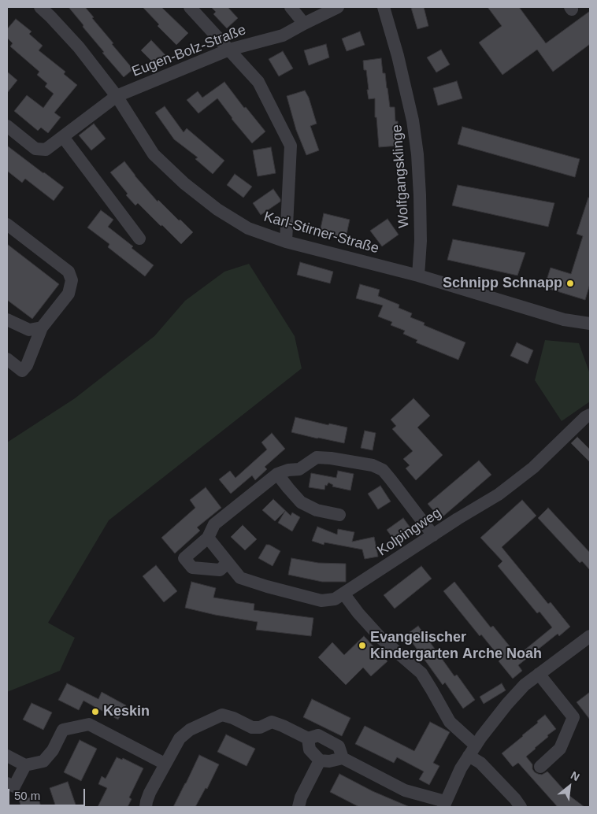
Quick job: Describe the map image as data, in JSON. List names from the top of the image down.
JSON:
{
  "streets": {
    "street": [
      "Eugen-Bolz-Straße",
      "Wolfgangsklinge",
      "Karl-Stirner-Straße",
      "Kolpingweg"
    ]
  },
  "crossings": [
    ["Eugen-Bolz-Straße", "Karl-Stirner-Straße"],
    ["Wolfgangsklinge", "Karl-Stirner-Straße"]
  ],
  "places": ["Schnipp Schnapp", "Evangelischer Kindergarten Arche Noah", "Keskin"],
  "scale_bar": "50 m",
  "north": "top right"
}
